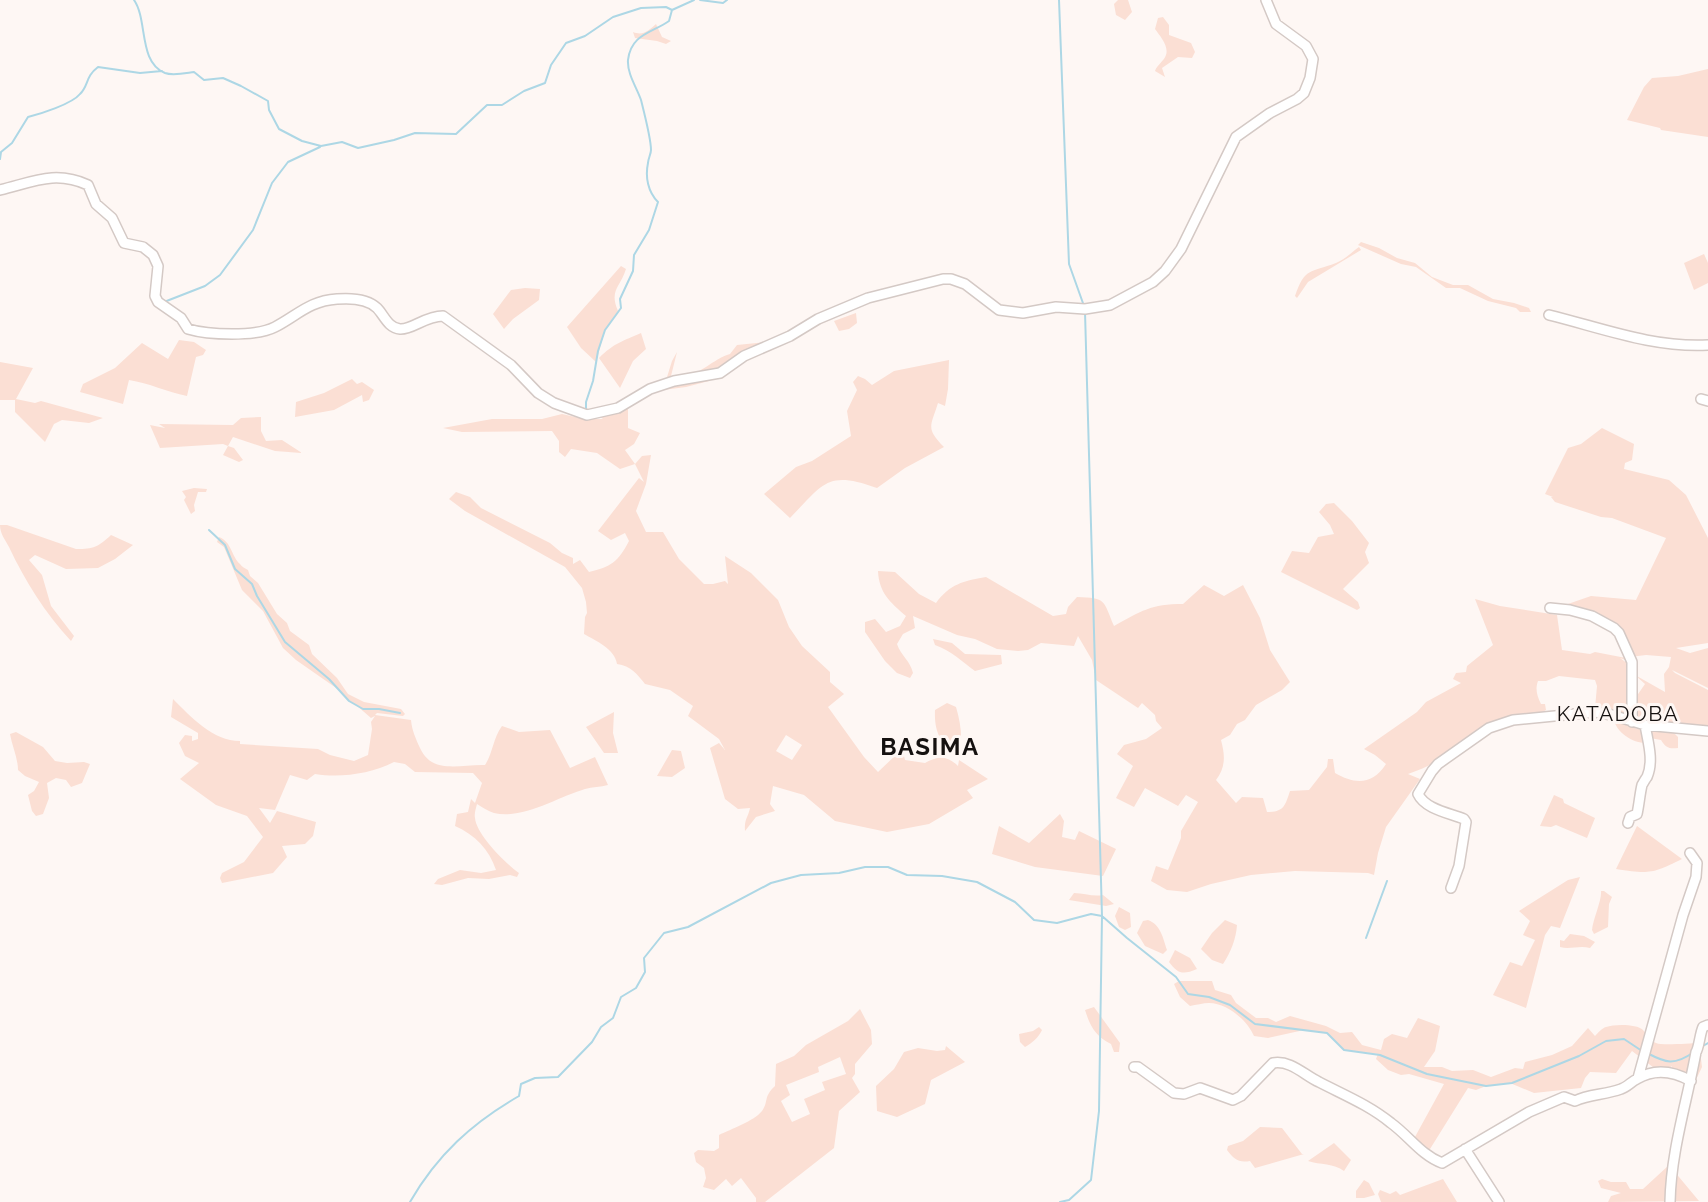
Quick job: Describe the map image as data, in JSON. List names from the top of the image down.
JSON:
{
  "districts": ["KATADOBA", "BASIMA"]
}
